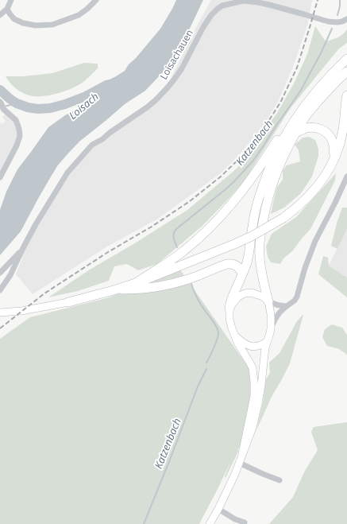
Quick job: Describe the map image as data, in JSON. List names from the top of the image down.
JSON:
{
  "streets": {
    "street": ["Loisachauen"]
  },
  "water": ["Loisach", "Katzenbach"]
}
